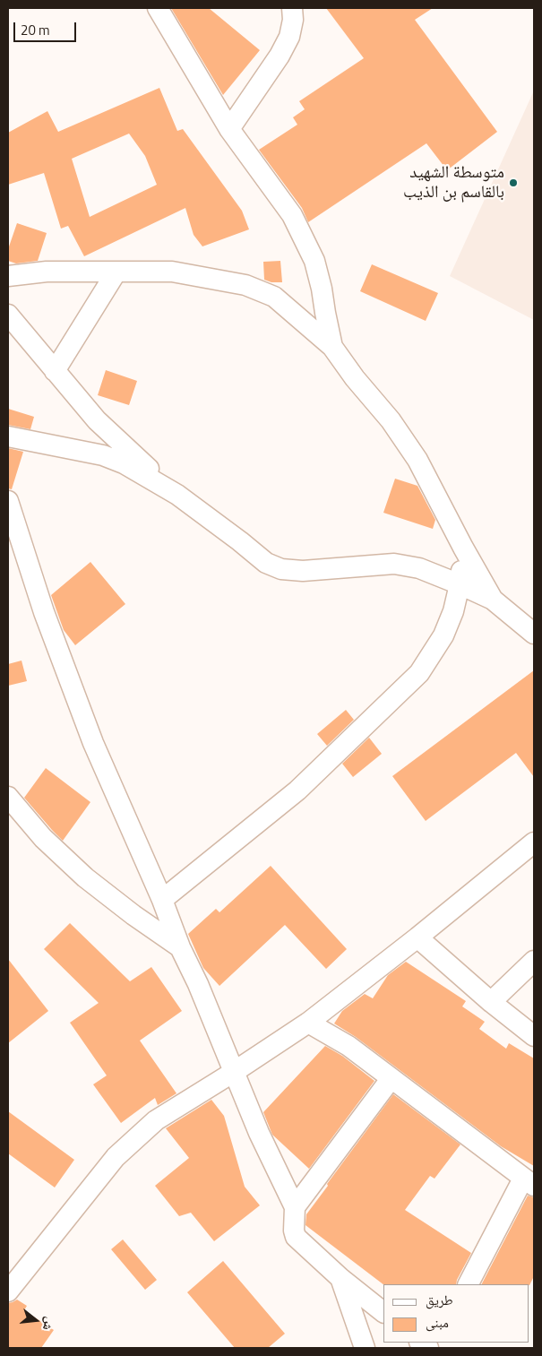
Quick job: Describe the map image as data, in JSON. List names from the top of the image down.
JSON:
{
  "places": ["متوسطة الشهيد بالقاسم بن الذيب"],
  "legend": ["طريق", "مبنى"],
  "scale_bar": "20 m",
  "north": "right"
}
